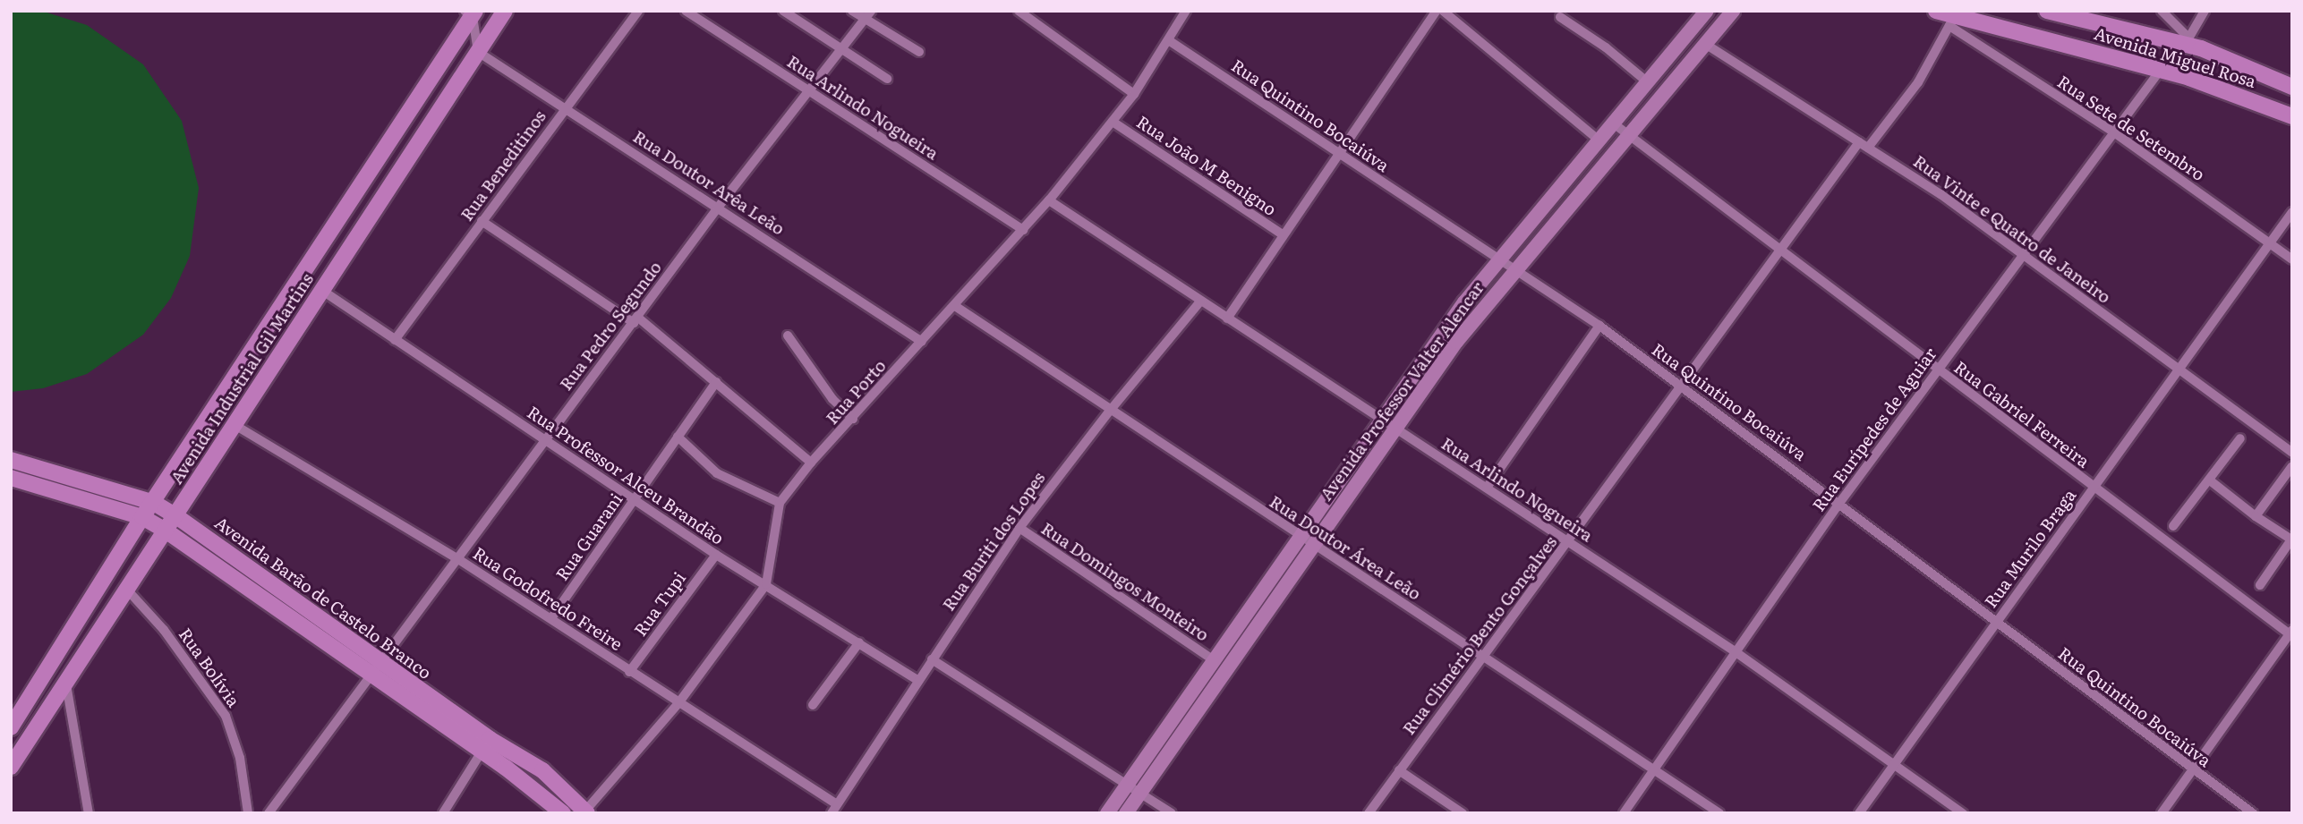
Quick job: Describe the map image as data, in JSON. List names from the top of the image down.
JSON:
{
  "streets": {
    "main road": [
      "Avenida Miguel Rosa",
      "Avenida Industrial Gil Martins",
      "Avenida Professor Valter Alencar",
      "Avenida Barão de Castelo Branco"
    ],
    "street": [
      "Rua Arlindo Nogueira",
      "Rua Quintino Bocaiúva",
      "Rua Sete de Setembro",
      "Rua Beneditinos",
      "Rua João M Benigno",
      "Rua Doutor Arêa Leão",
      "Rua Vinte e Quatro de Janeiro",
      "Rua Pedro Segundo",
      "Rua Porto",
      "Rua Gabriel Ferreira",
      "Rua Eurípedes de Aguiar",
      "Rua Professor Alceu Brandão",
      "Rua Guarani",
      "Rua Buriti dos Lopes",
      "Rua Doutor Área Leão",
      "Rua Murilo Braga",
      "Rua Domingos Monteiro",
      "Rua Godofredo Freire",
      "Rua Tupi",
      "Rua Climério Bento Gonçalves",
      "Rua Bolívia"
    ]
  },
  "crossings": [
    ["Avenida Miguel Rosa", "Rua Sete de Setembro"],
    ["Avenida Miguel Rosa", "Rua Eurípedes de Aguiar"],
    ["Avenida Miguel Rosa", "Rua Climério Bento Gonçalves"],
    ["Rua Arlindo Nogueira", "Rua Pedro Segundo"],
    ["Rua Arlindo Nogueira", "Avenida Professor Valter Alencar"],
    ["Rua Arlindo Nogueira", "Rua Porto"],
    ["Rua Arlindo Nogueira", "Rua Eurípedes de Aguiar"],
    ["Rua Arlindo Nogueira", "Rua Buriti dos Lopes"],
    ["Rua Arlindo Nogueira", "Rua Murilo Braga"],
    ["Rua Arlindo Nogueira", "Rua Climério Bento Gonçalves"],
    ["Rua Quintino Bocaiúva", "Avenida Professor Valter Alencar"],
    ["Rua Quintino Bocaiúva", "Rua Porto"],
    ["Rua Quintino Bocaiúva", "Rua Eurípedes de Aguiar"],
    ["Rua Quintino Bocaiúva", "Rua Murilo Braga"],
    ["Rua Quintino Bocaiúva", "Rua Climério Bento Gonçalves"],
    ["Rua Sete de Setembro", "Rua Eurípedes de Aguiar"],
    ["Rua Sete de Setembro", "Rua Murilo Braga"],
    ["Rua Sete de Setembro", "Rua Climério Bento Gonçalves"],
    ["Rua Beneditinos", "Rua Doutor Arêa Leão"],
    ["Rua Beneditinos", "Rua Professor Alceu Brandão"],
    ["Rua João M Benigno", "Rua Porto"],
    ["Rua Doutor Arêa Leão", "Rua Pedro Segundo"],
    ["Rua Doutor Arêa Leão", "Avenida Industrial Gil Martins"],
    ["Rua Doutor Arêa Leão", "Rua Porto"],
    ["Rua Vinte e Quatro de Janeiro", "Avenida Professor Valter Alencar"],
    ["Rua Vinte e Quatro de Janeiro", "Rua Eurípedes de Aguiar"],
    ["Rua Vinte e Quatro de Janeiro", "Rua Murilo Braga"],
    ["Rua Vinte e Quatro de Janeiro", "Rua Climério Bento Gonçalves"],
    ["Rua Pedro Segundo", "Rua Professor Alceu Brandão"],
    ["Rua Pedro Segundo", "Avenida Barão de Castelo Branco"],
    ["Rua Pedro Segundo", "Rua Godofredo Freire"],
    ["Avenida Industrial Gil Martins", "Rua Professor Alceu Brandão"],
    ["Avenida Industrial Gil Martins", "Avenida Barão de Castelo Branco"],
    ["Avenida Industrial Gil Martins", "Rua Godofredo Freire"],
    ["Avenida Industrial Gil Martins", "Rua Bolívia"],
    ["Avenida Professor Valter Alencar", "Rua Gabriel Ferreira"],
    ["Avenida Professor Valter Alencar", "Rua Doutor Área Leão"],
    ["Avenida Professor Valter Alencar", "Rua Domingos Monteiro"],
    ["Rua Porto", "Rua Professor Alceu Brandão"],
    ["Rua Porto", "Rua Doutor Área Leão"],
    ["Rua Porto", "Avenida Barão de Castelo Branco"],
    ["Rua Porto", "Rua Godofredo Freire"],
    ["Rua Gabriel Ferreira", "Rua Eurípedes de Aguiar"],
    ["Rua Gabriel Ferreira", "Rua Murilo Braga"],
    ["Rua Gabriel Ferreira", "Rua Climério Bento Gonçalves"],
    ["Rua Eurípedes de Aguiar", "Rua Doutor Área Leão"],
    ["Rua Professor Alceu Brandão", "Rua Guarani"],
    ["Rua Professor Alceu Brandão", "Rua Buriti dos Lopes"],
    ["Rua Professor Alceu Brandão", "Rua Tupi"],
    ["Rua Guarani", "Rua Godofredo Freire"],
    ["Rua Buriti dos Lopes", "Rua Doutor Área Leão"],
    ["Rua Buriti dos Lopes", "Rua Domingos Monteiro"],
    ["Rua Buriti dos Lopes", "Rua Godofredo Freire"],
    ["Rua Doutor Área Leão", "Rua Climério Bento Gonçalves"],
    ["Rua Godofredo Freire", "Rua Tupi"]
  ]
}
